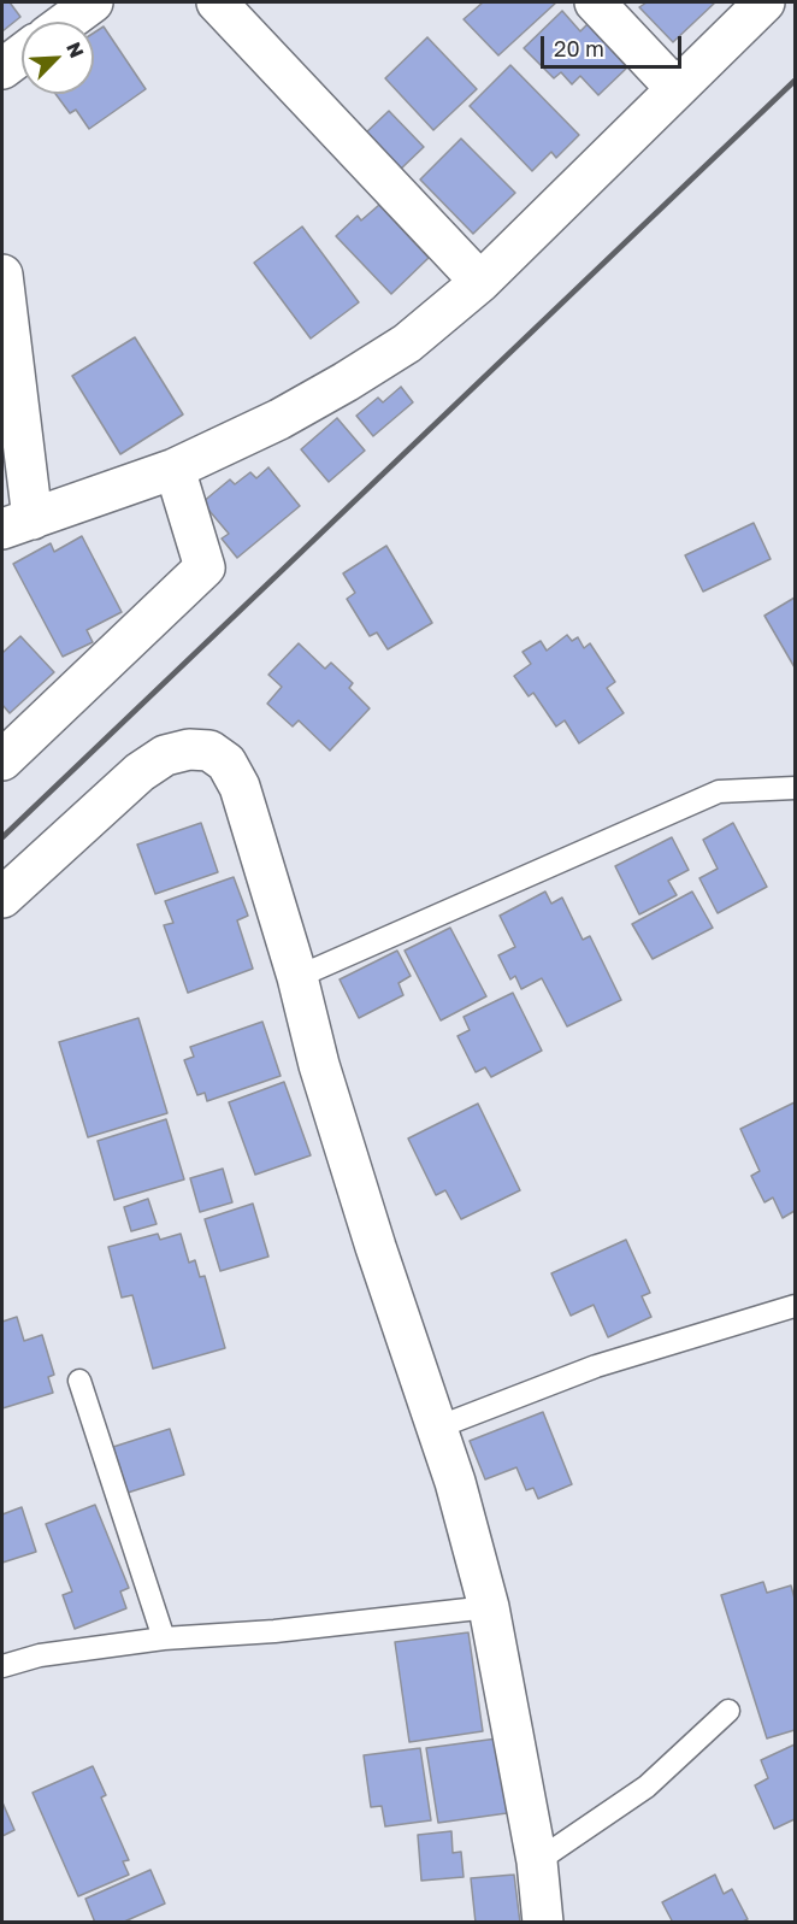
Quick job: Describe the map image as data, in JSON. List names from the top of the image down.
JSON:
{
  "scale_bar": "20 m",
  "north": "top right"
}
